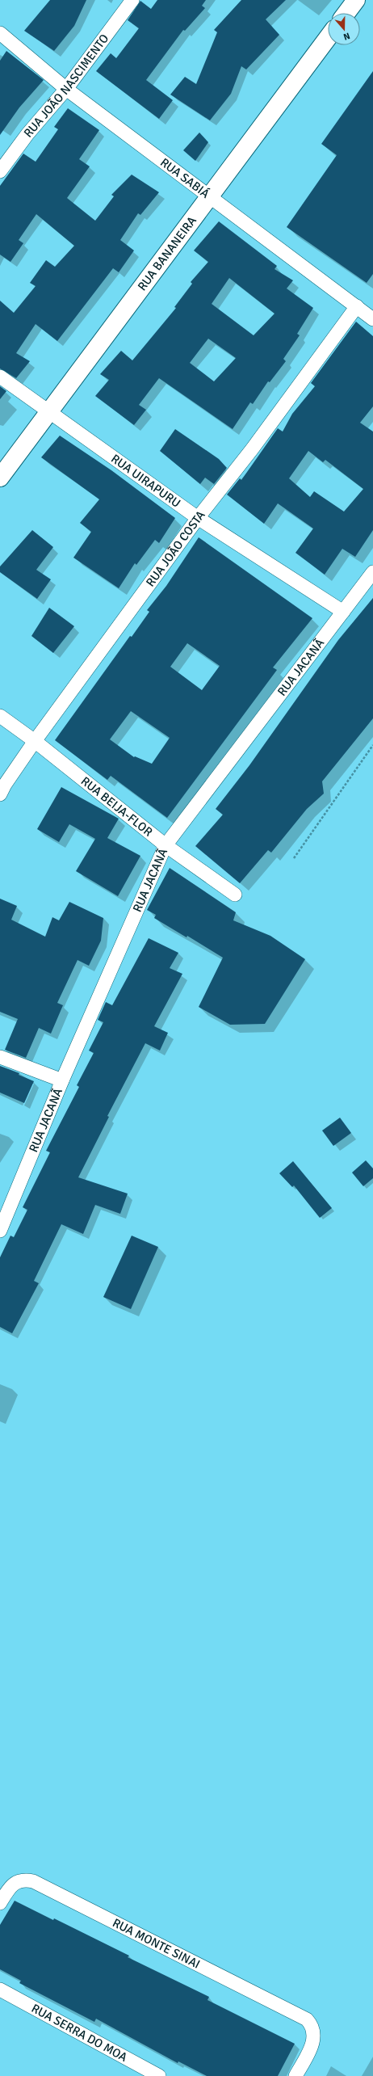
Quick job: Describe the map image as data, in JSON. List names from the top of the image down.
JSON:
{
  "streets": {
    "street": [
      "RUA JOÃO NASCIMENTO",
      "RUA SABIÁ",
      "RUA BANANEIRA",
      "RUA UIRAPURU",
      "RUA JOÃO COSTA",
      "RUA JACANÃ",
      "RUA BEIJA-FLOR",
      "RUA MONTE SINAI",
      "RUA SERRA DO MOA"
    ]
  },
  "crossings": [
    ["RUA JOÃO NASCIMENTO", "RUA SABIÁ"],
    ["RUA SABIÁ", "RUA BANANEIRA"],
    ["RUA SABIÁ", "RUA JOÃO COSTA"],
    ["RUA BANANEIRA", "RUA UIRAPURU"],
    ["RUA UIRAPURU", "RUA JOÃO COSTA"],
    ["RUA UIRAPURU", "RUA JACANÃ"],
    ["RUA JOÃO COSTA", "RUA BEIJA-FLOR"],
    ["RUA JACANÃ", "RUA BEIJA-FLOR"]
  ],
  "north": "bottom"
}
